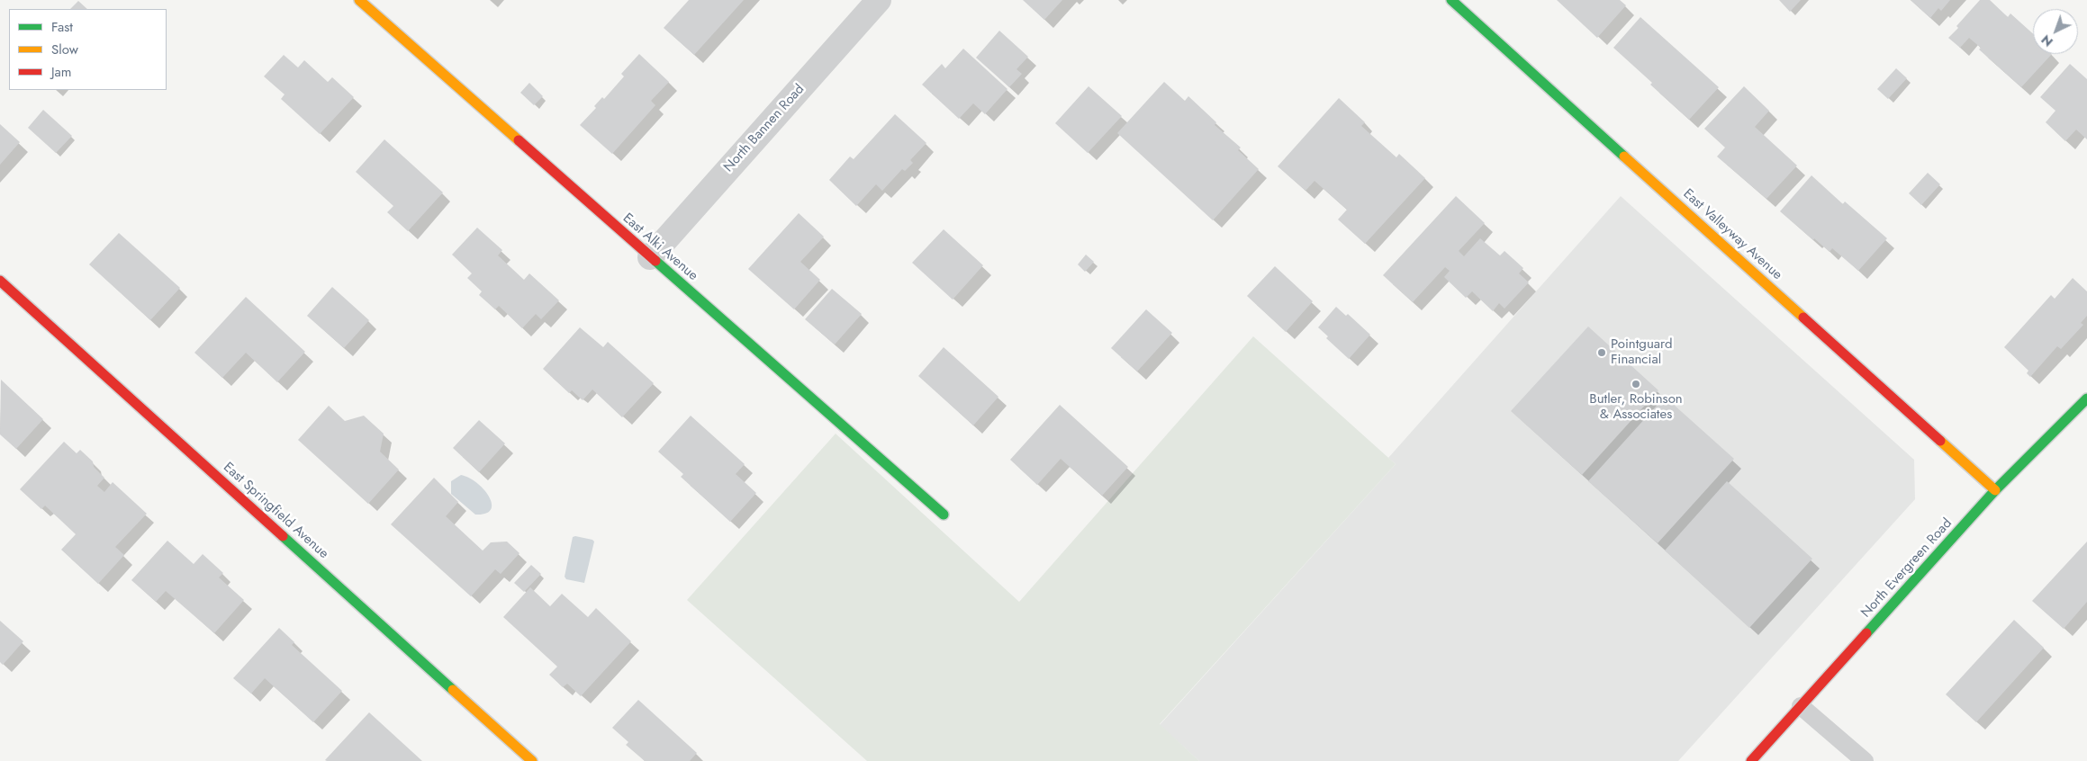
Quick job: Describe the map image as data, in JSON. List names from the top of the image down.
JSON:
{
  "streets": {
    "street": [
      "North Bannen Road",
      "East Valleyway Avenue",
      "East Alki Avenue",
      "East Springfield Avenue",
      "North Evergreen Road"
    ]
  },
  "crossings": [
    ["North Bannen Road", "East Alki Avenue"],
    ["East Valleyway Avenue", "North Evergreen Road"]
  ],
  "places": ["Pointguard Financial", "Butler, Robinson & Associates"],
  "legend": ["Fast", "Slow", "Jam"],
  "north": "bottom left"
}
